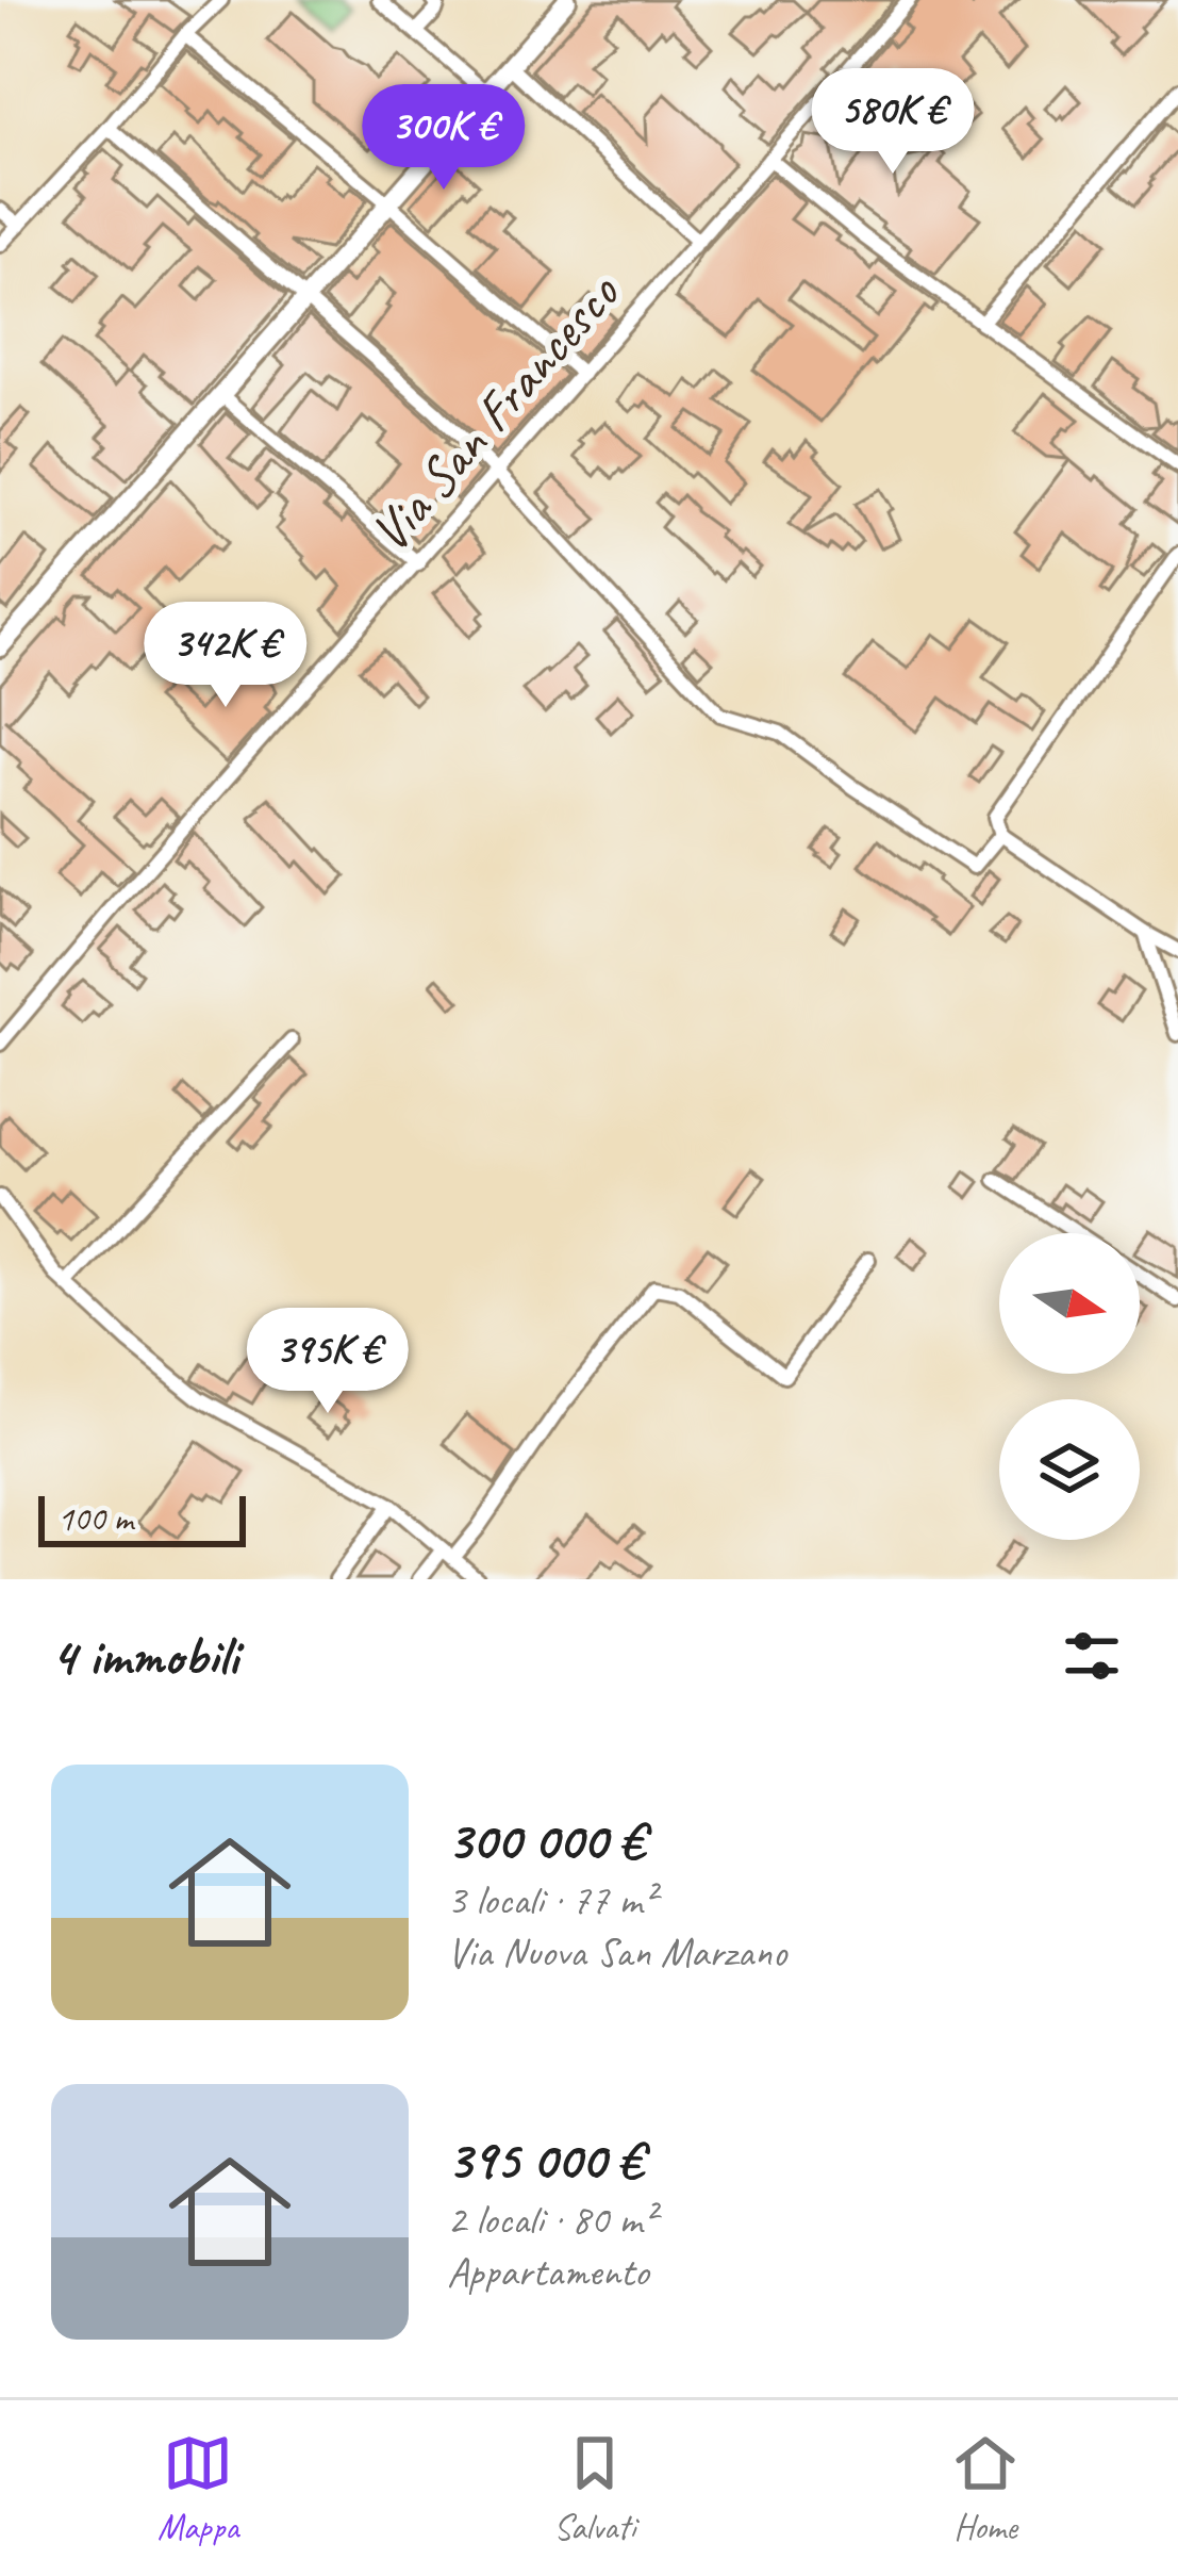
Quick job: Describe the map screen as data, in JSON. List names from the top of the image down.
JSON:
{
  "streets": {
    "street": ["Via San Francesco"]
  },
  "scale_bar": "100 m",
  "north": "right",
  "page": {
    "price": [
      "580K €",
      "300K €",
      "342K €",
      "395K €"
    ],
    "scale": "100 m",
    "heading": "4 immobili",
    "list": [
      {
        "name": "300 000 €",
        "note": "3 locali · 77 m² · Via Nuova San Marzano"
      },
      {
        "name": "395 000 €",
        "note": "2 locali · 80 m² · Appartamento"
      }
    ],
    "tabs": ["Mappa", "Salvati", "Home"]
  }
}
